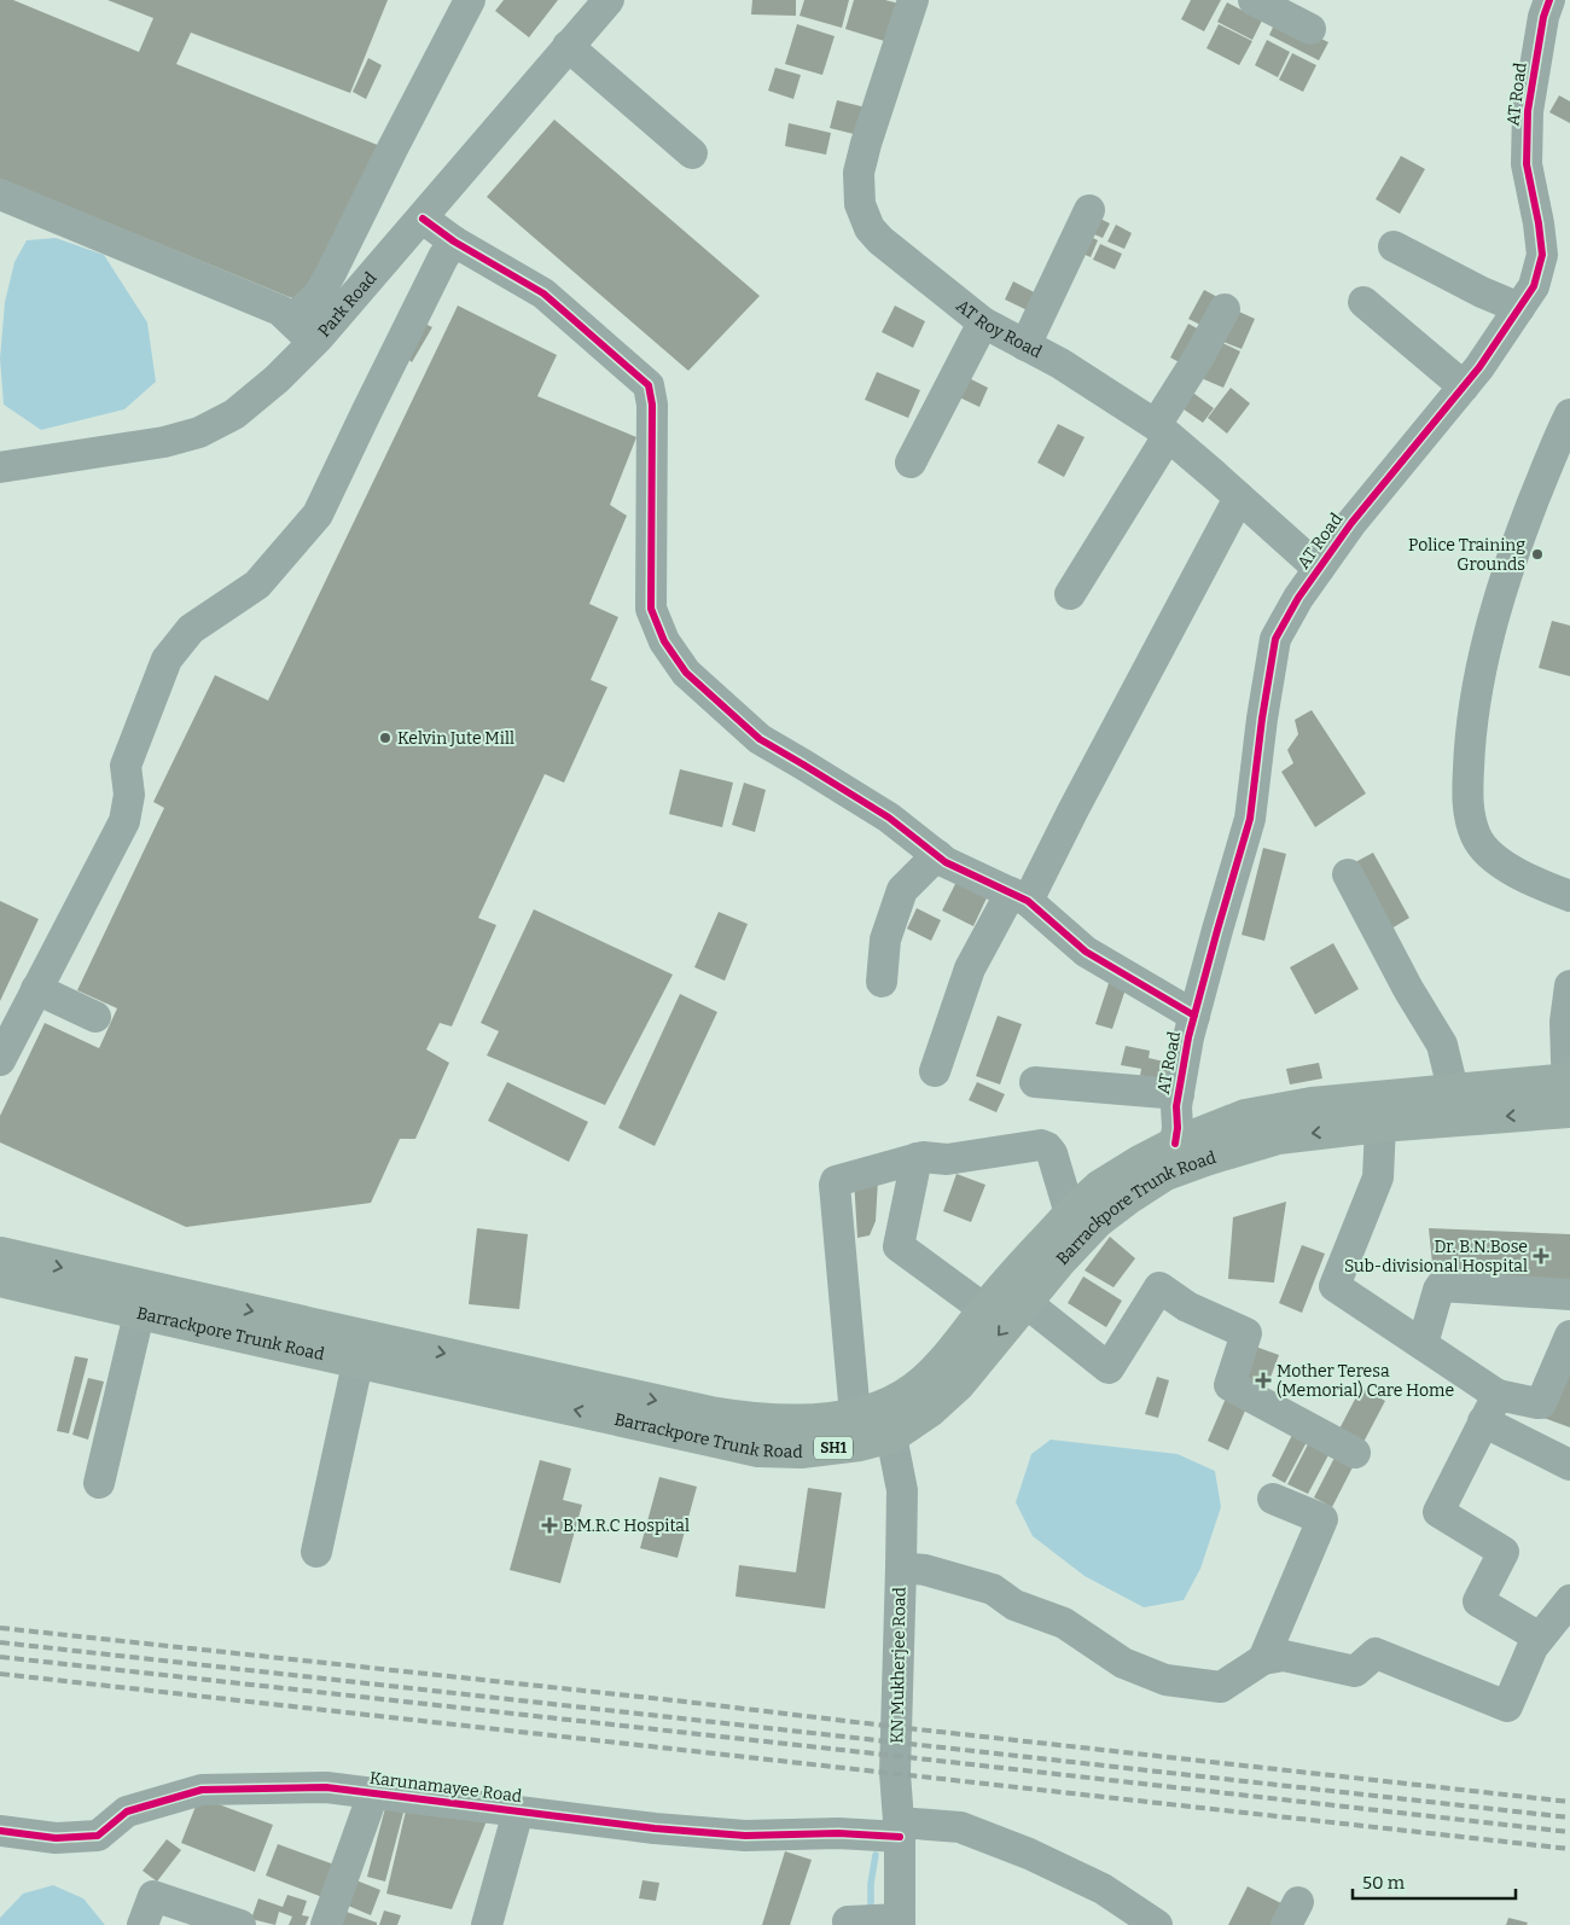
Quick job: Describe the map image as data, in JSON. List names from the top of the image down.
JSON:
{
  "streets": {
    "main road": ["Barrackpore Trunk Road", "SH1"],
    "street": [
      "AT Road",
      "Park Road",
      "AT Roy Road",
      "KN Mukherjee Road",
      "Karunamayee Road"
    ]
  },
  "crossings": [
    ["AT Road", "AT Roy Road"],
    ["AT Road", "Barrackpore Trunk Road"],
    ["Barrackpore Trunk Road", "KN Mukherjee Road"],
    ["KN Mukherjee Road", "Karunamayee Road"]
  ],
  "places": {
    "other": ["Police Training Grounds", "Kelvin Jute Mill"],
    "health": ["Dr. B.N.Bose Sub-divisional Hospital", "Mother Teresa (Memorial) Care Home", "B.M.R.C Hospital"]
  },
  "scale_bar": "50 m"
}
